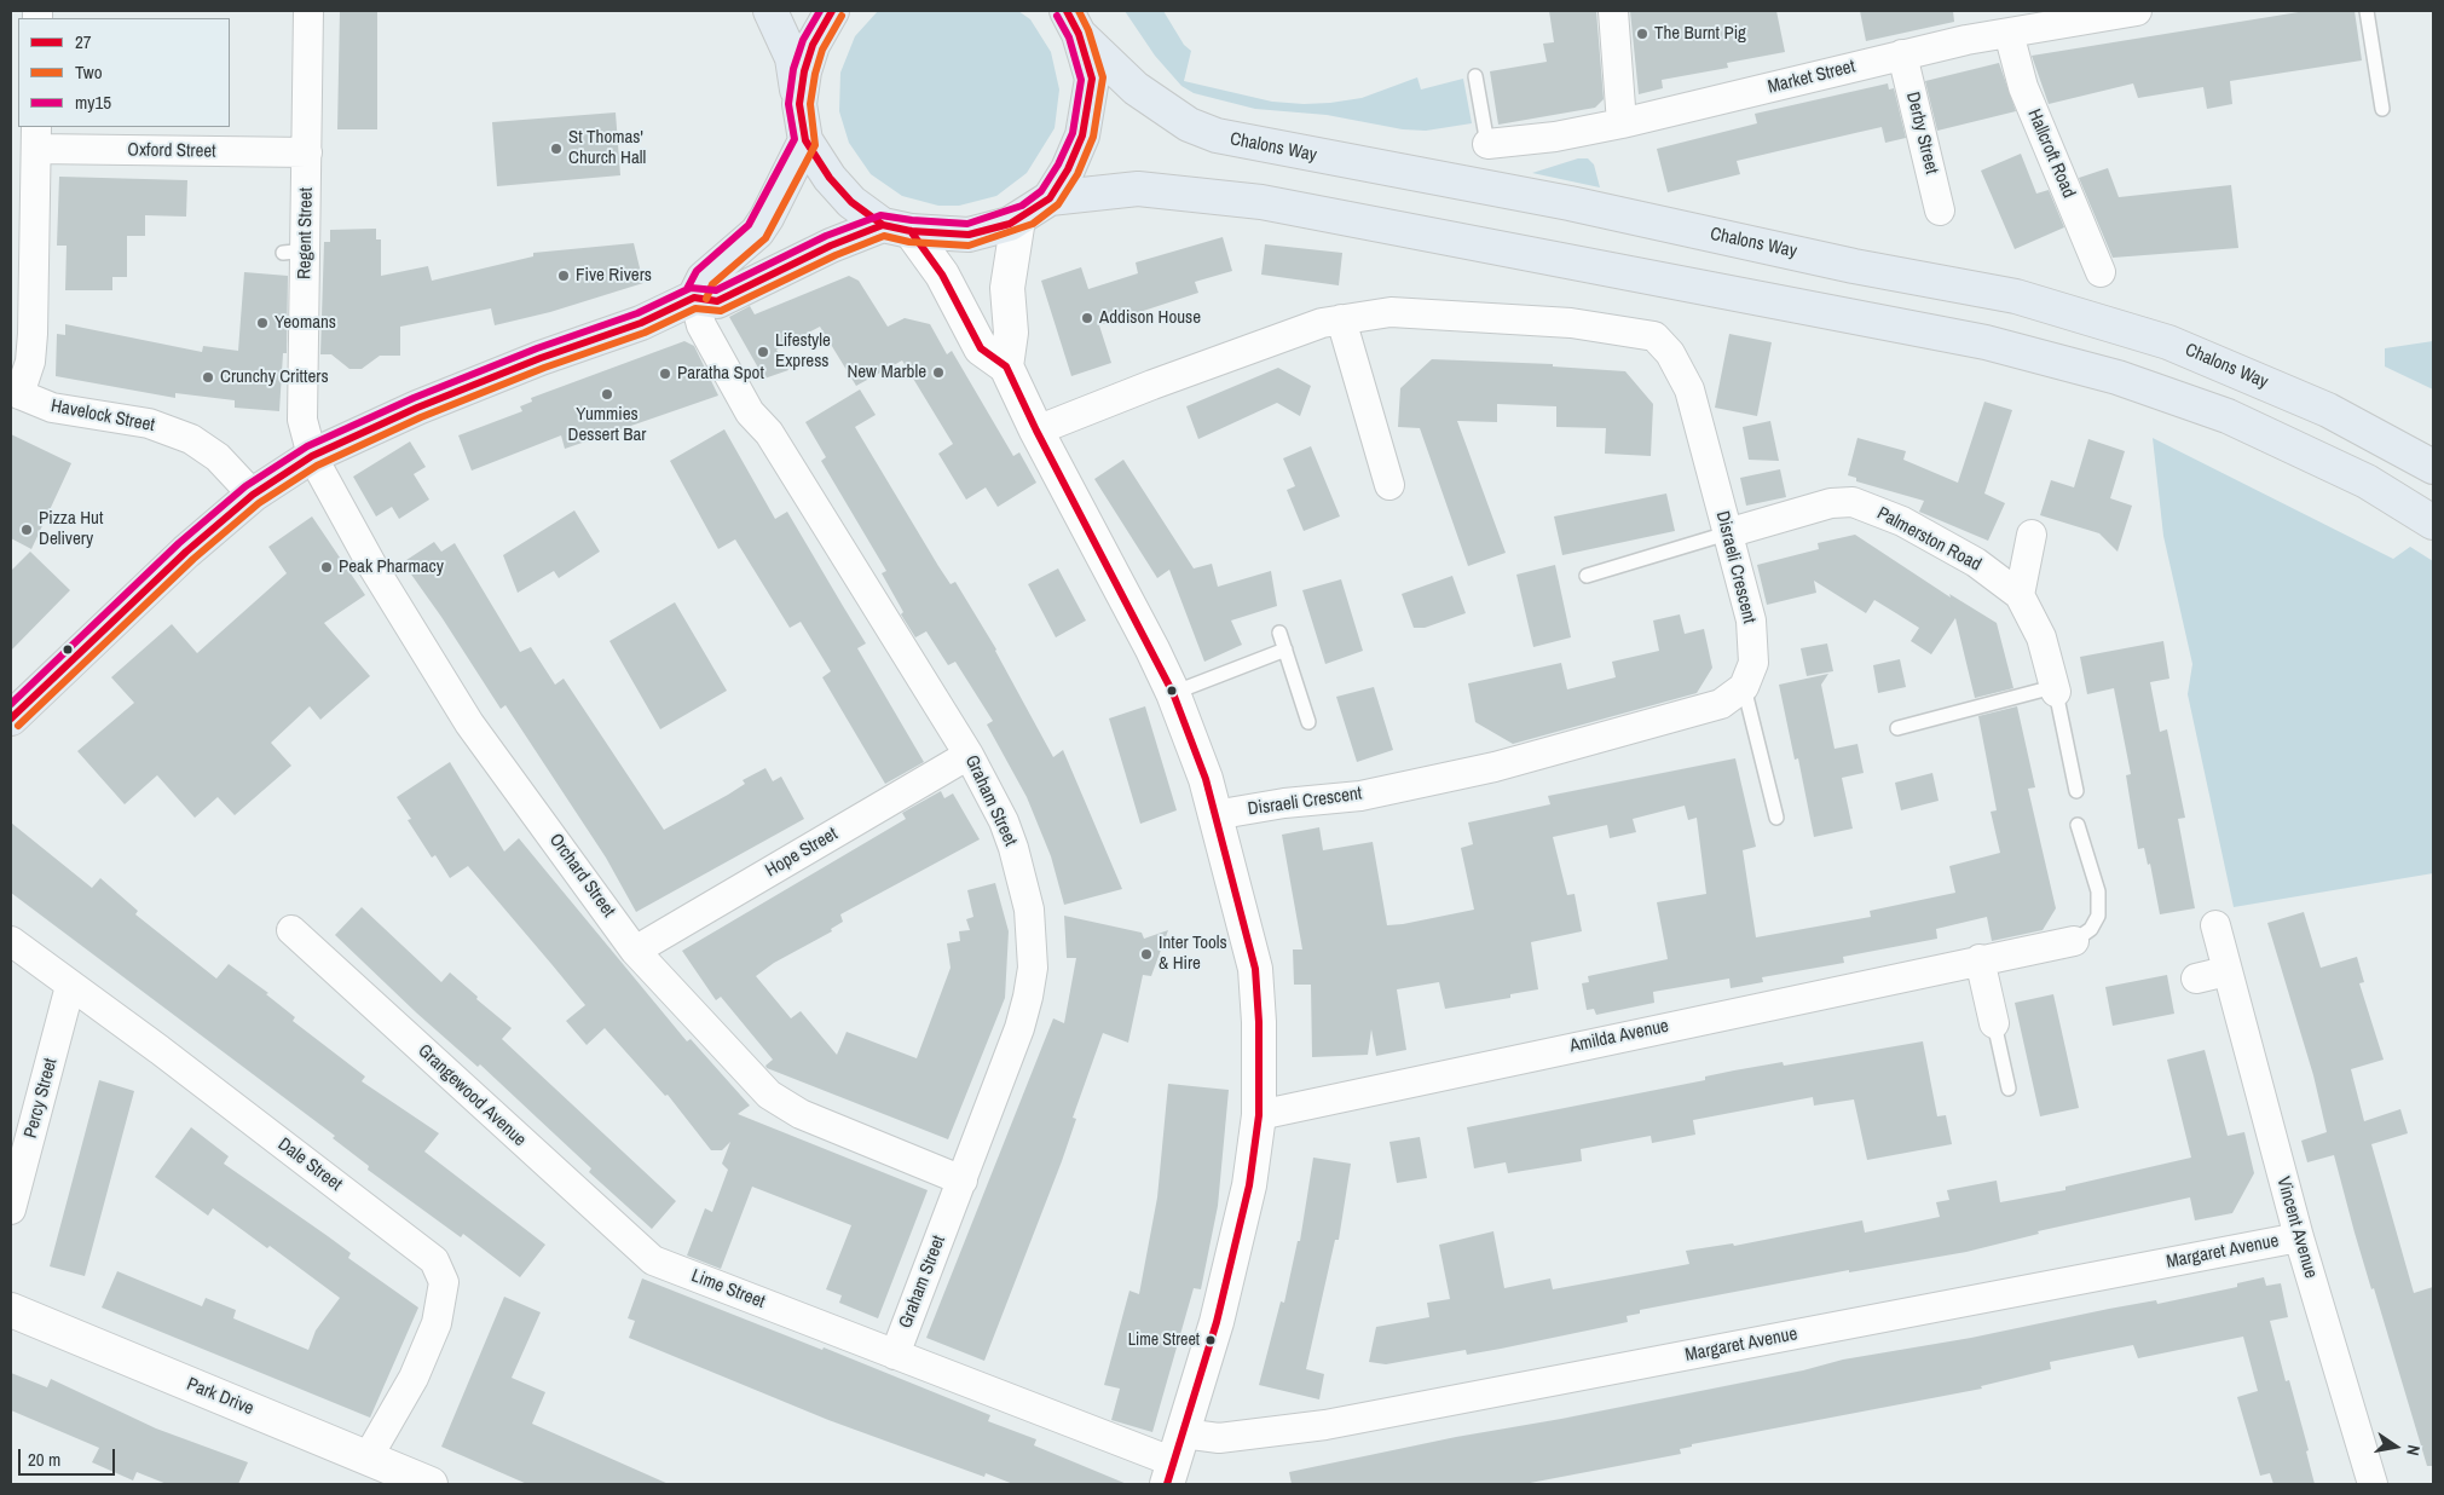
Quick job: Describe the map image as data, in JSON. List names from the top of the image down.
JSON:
{
  "streets": {
    "main road": ["Chalons Way"],
    "street": [
      "Market Street",
      "Derby Street",
      "Oxford Street",
      "Hallcroft Road",
      "Regent Street",
      "Havelock Street",
      "Palmerston Road",
      "Disraeli Crescent",
      "Graham Street",
      "Hope Street",
      "Orchard Street",
      "Amilda Avenue",
      "Grangewood Avenue",
      "Percy Street",
      "Dale Street",
      "Vincent Avenue",
      "Margaret Avenue",
      "Lime Street",
      "Park Drive"
    ]
  },
  "crossings": [
    ["Market Street", "Derby Street"],
    ["Market Street", "Hallcroft Road"],
    ["Oxford Street", "Regent Street"],
    ["Oxford Street", "Havelock Street"],
    ["Regent Street", "Orchard Street"],
    ["Palmerston Road", "Disraeli Crescent"],
    ["Graham Street", "Hope Street"],
    ["Graham Street", "Orchard Street"],
    ["Graham Street", "Lime Street"],
    ["Hope Street", "Orchard Street"],
    ["Grangewood Avenue", "Lime Street"],
    ["Percy Street", "Dale Street"],
    ["Dale Street", "Park Drive"],
    ["Vincent Avenue", "Margaret Avenue"],
    ["Margaret Avenue", "Lime Street"]
  ],
  "places": [
    "The Burnt Pig",
    "St Thomas' Church Hall",
    "Five Rivers",
    "Addison House",
    "Yeomans",
    "Lifestyle Express",
    "New Marble",
    "Paratha Spot",
    "Crunchy Critters",
    "Yummies Dessert Bar",
    "Pizza Hut Delivery",
    "Peak Pharmacy",
    "Inter Tools & Hire",
    "Lime Street"
  ],
  "lines": ["transit line 27", "transit line Two", "transit line my15"],
  "legend": ["27", "Two", "my15"],
  "scale_bar": "20 m",
  "north": "right"
}
